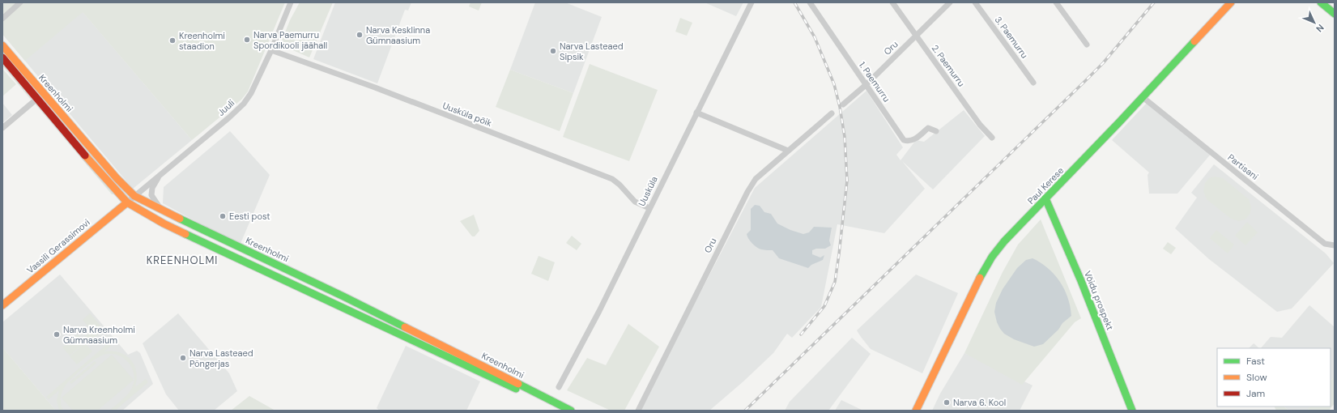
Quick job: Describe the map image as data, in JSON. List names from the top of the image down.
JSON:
{
  "streets": {
    "main road": [
      "Kreenholmi",
      "Paul Kerese",
      "Vassili Gerassimovi",
      "Võidu prospekt"
    ],
    "street": [
      "3. Paemurru",
      "Oru",
      "2. Paemurru",
      "1. Paemurru",
      "Juuli",
      "Uusküla põik",
      "Partisani",
      "Uusküla"
    ]
  },
  "crossings": [
    ["Oru", "2. Paemurru"],
    ["Oru", "1. Paemurru"],
    ["Kreenholmi", "Juuli"],
    ["Kreenholmi", "Vassili Gerassimovi"],
    ["Juuli", "Uusküla põik"],
    ["Juuli", "Vassili Gerassimovi"],
    ["Uusküla põik", "Uusküla"],
    ["Partisani", "Paul Kerese"],
    ["Paul Kerese", "Võidu prospekt"]
  ],
  "districts": ["KREENHOLMI"],
  "places": [
    "Narva Kesklinna Gümnaasium",
    "Narva Paemurru Spordikooli jäähall",
    "Kreenholmi staadion",
    "Narva Lasteaed Sipsik",
    "Eesti post",
    "Narva Kreenholmi Gümnaasium",
    "Narva Lasteaed Põngerjas",
    "Narva 6. Kool"
  ],
  "legend": ["Fast", "Slow", "Jam"],
  "north": "bottom right"
}
